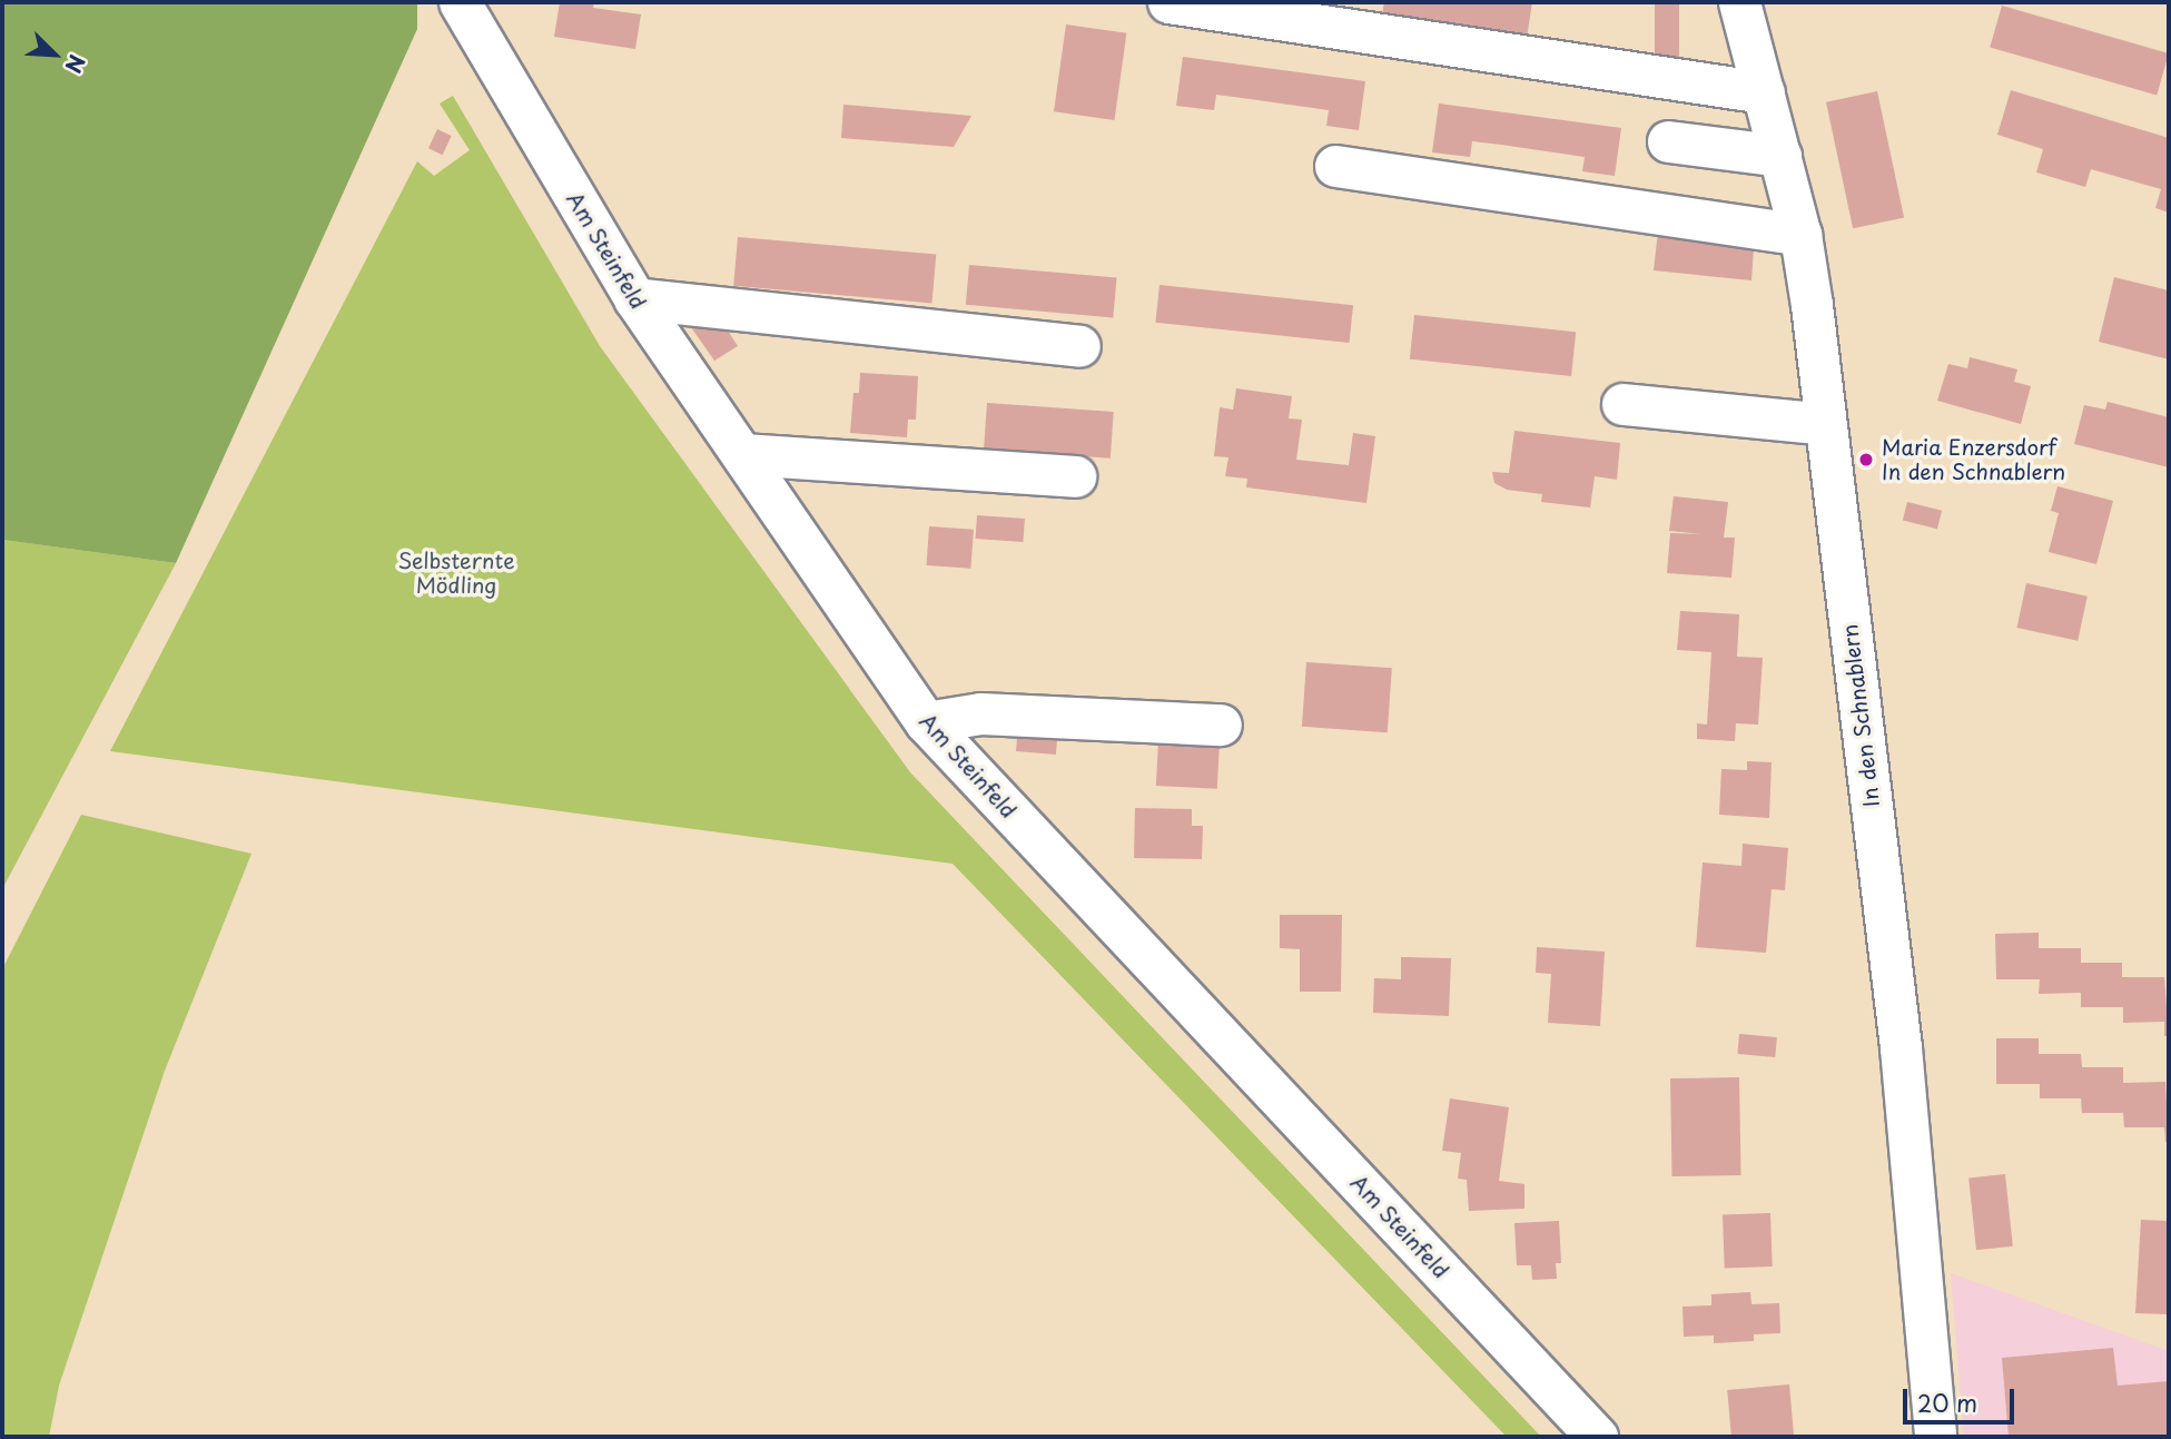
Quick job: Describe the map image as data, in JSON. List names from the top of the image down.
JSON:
{
  "streets": {
    "street": ["Am Steinfeld", "In den Schnablern"]
  },
  "parks": ["Selbsternte Mödling"],
  "places": ["Maria Enzersdorf In den Schnablern"],
  "scale_bar": "20 m",
  "north": "bottom right"
}
